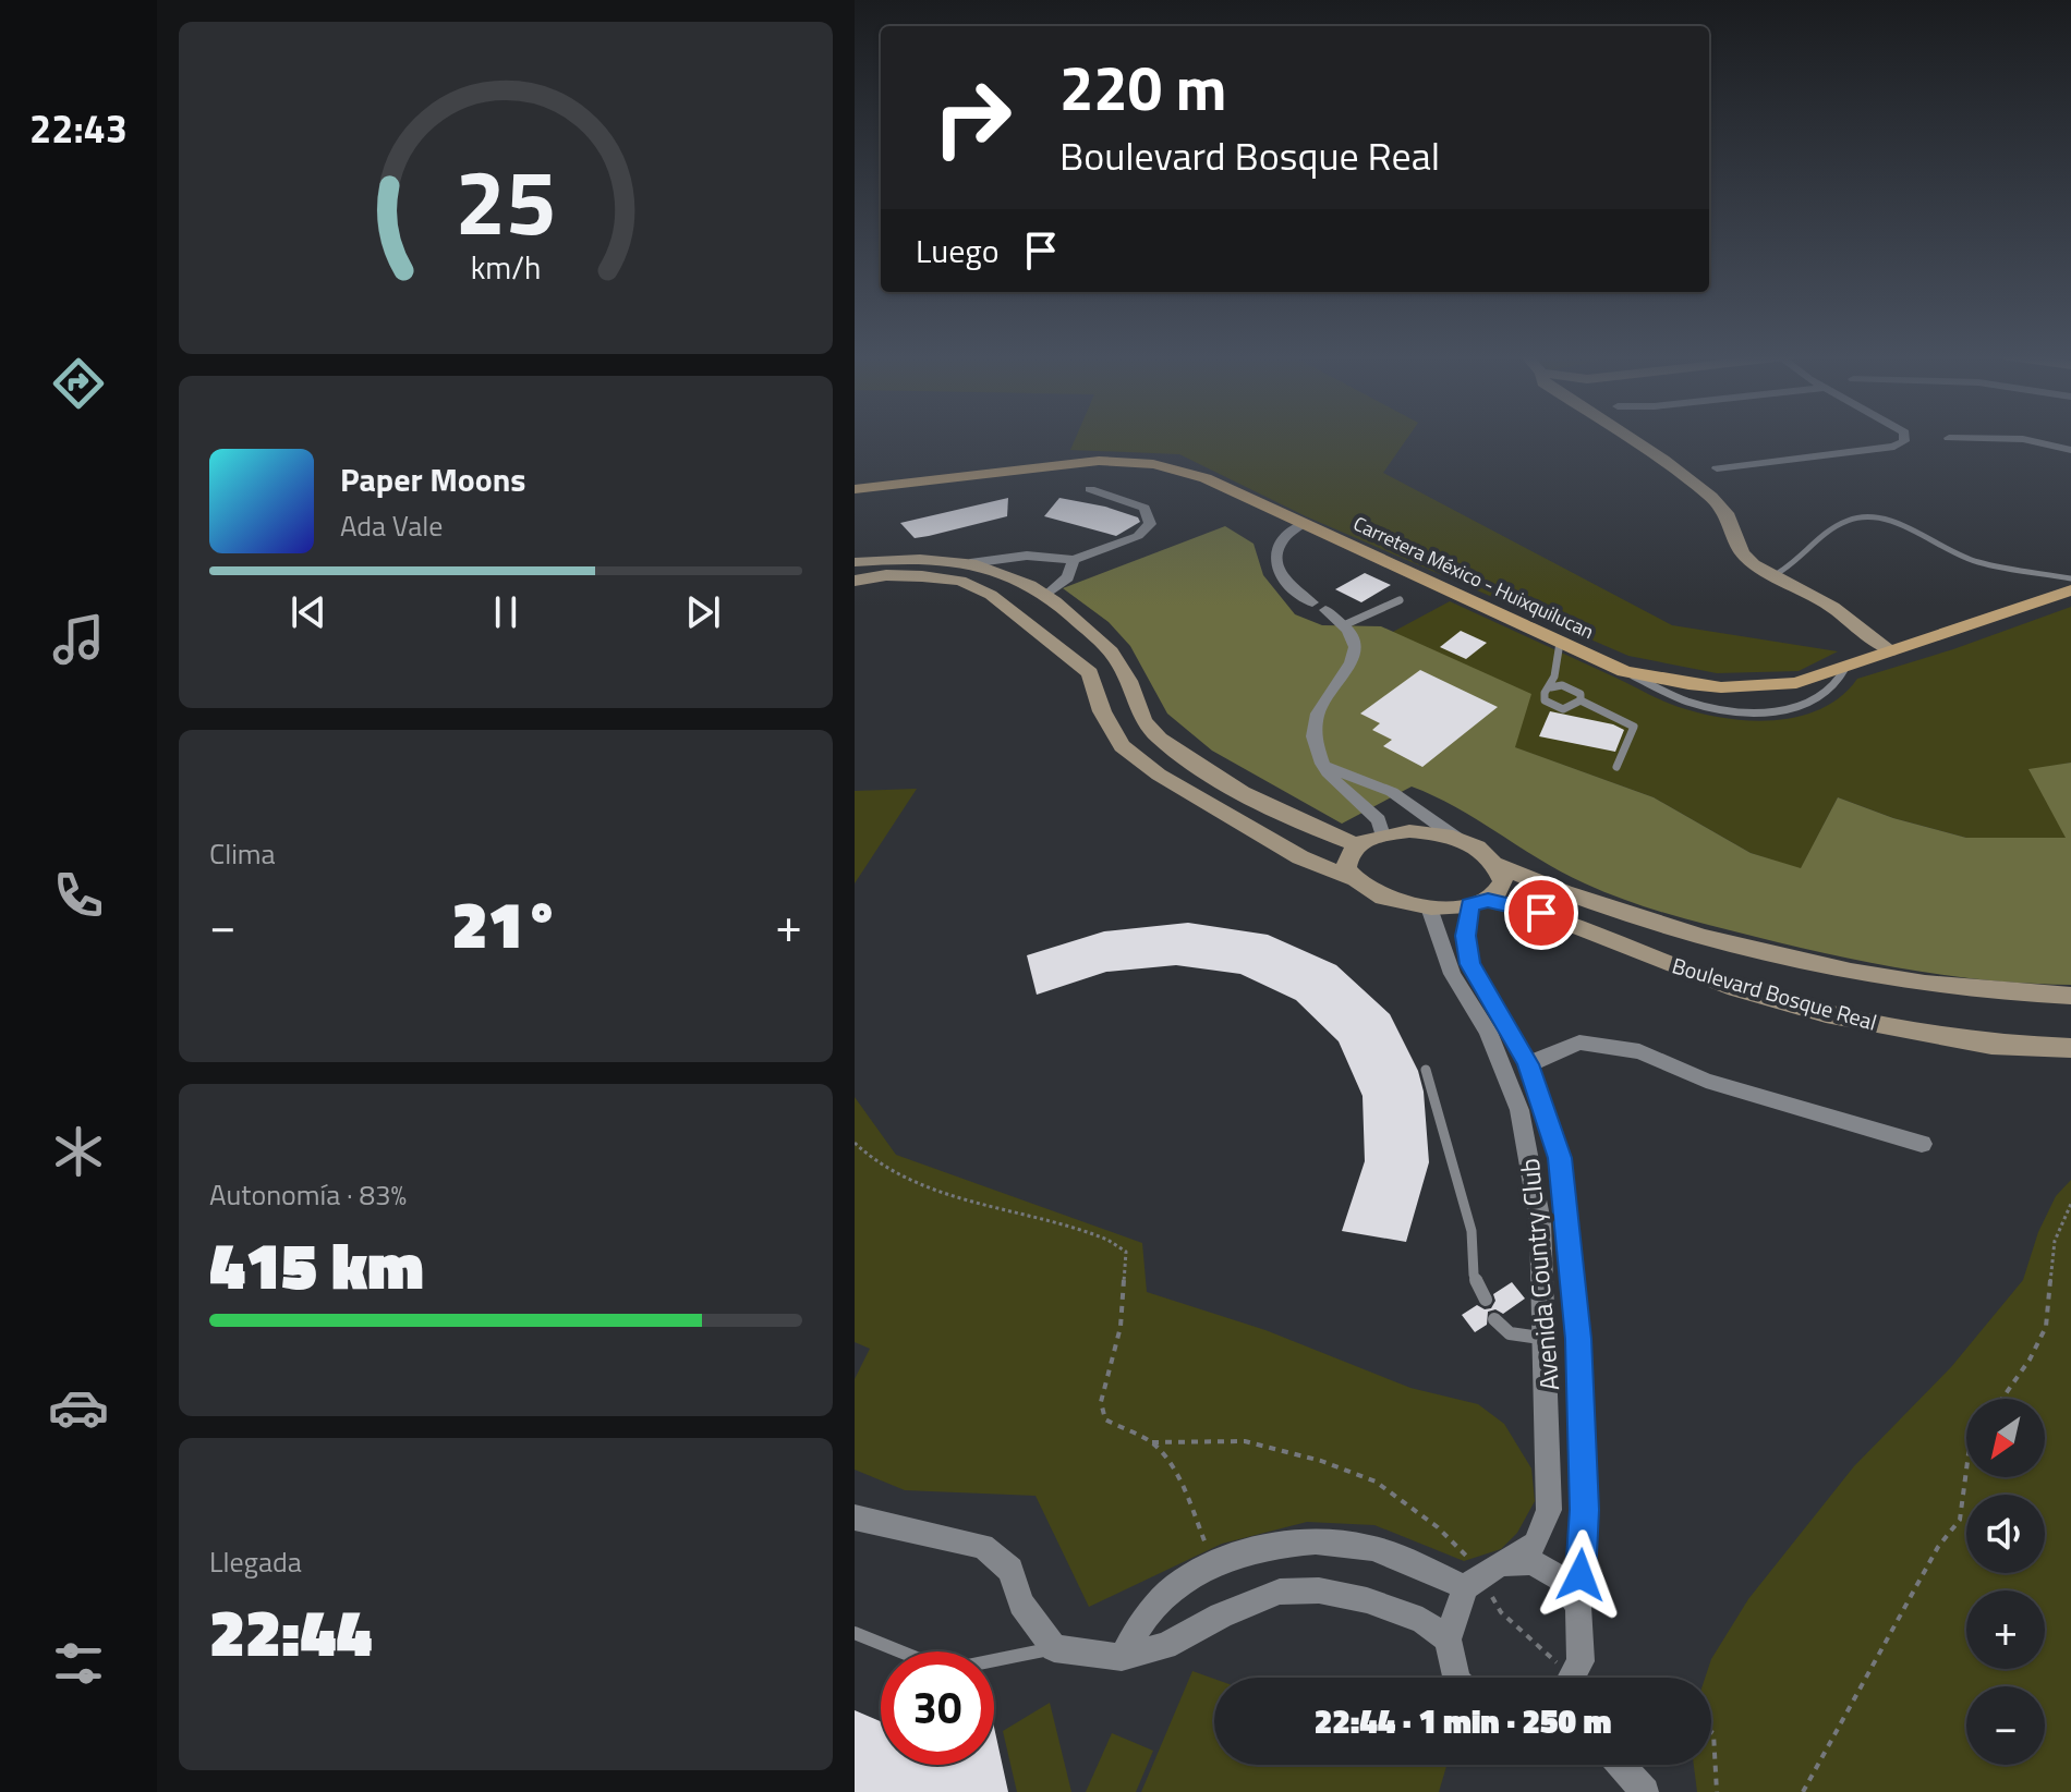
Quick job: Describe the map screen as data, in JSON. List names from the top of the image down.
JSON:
{
  "streets": {
    "main road": ["Carretera México - Huixquilucan"],
    "street": ["Boulevard Bosque Real", "Avenida Country Club"]
  },
  "crossings": [
    ["Boulevard Bosque Real", "Avenida Country Club"]
  ],
  "north": "bottom left",
  "page": {
    "tabs": "22:43",
    "turn": ["220 m", "Boulevard Bosque Real"],
    "then": "Luego",
    "song": ["Paper Moons", "Ada Vale"],
    "tile": [
      "Clima",
      ["Autonomía · 83%", "415 km"],
      ["Llegada", "22:44"]
    ],
    "heat": ["−", "21°", "+"],
    "map_buttons": ["+", "−"],
    "limit": "30",
    "trip": "22:44 · 1 min · 250 m",
    "gauge": ["25", "km/h"]
  }
}
